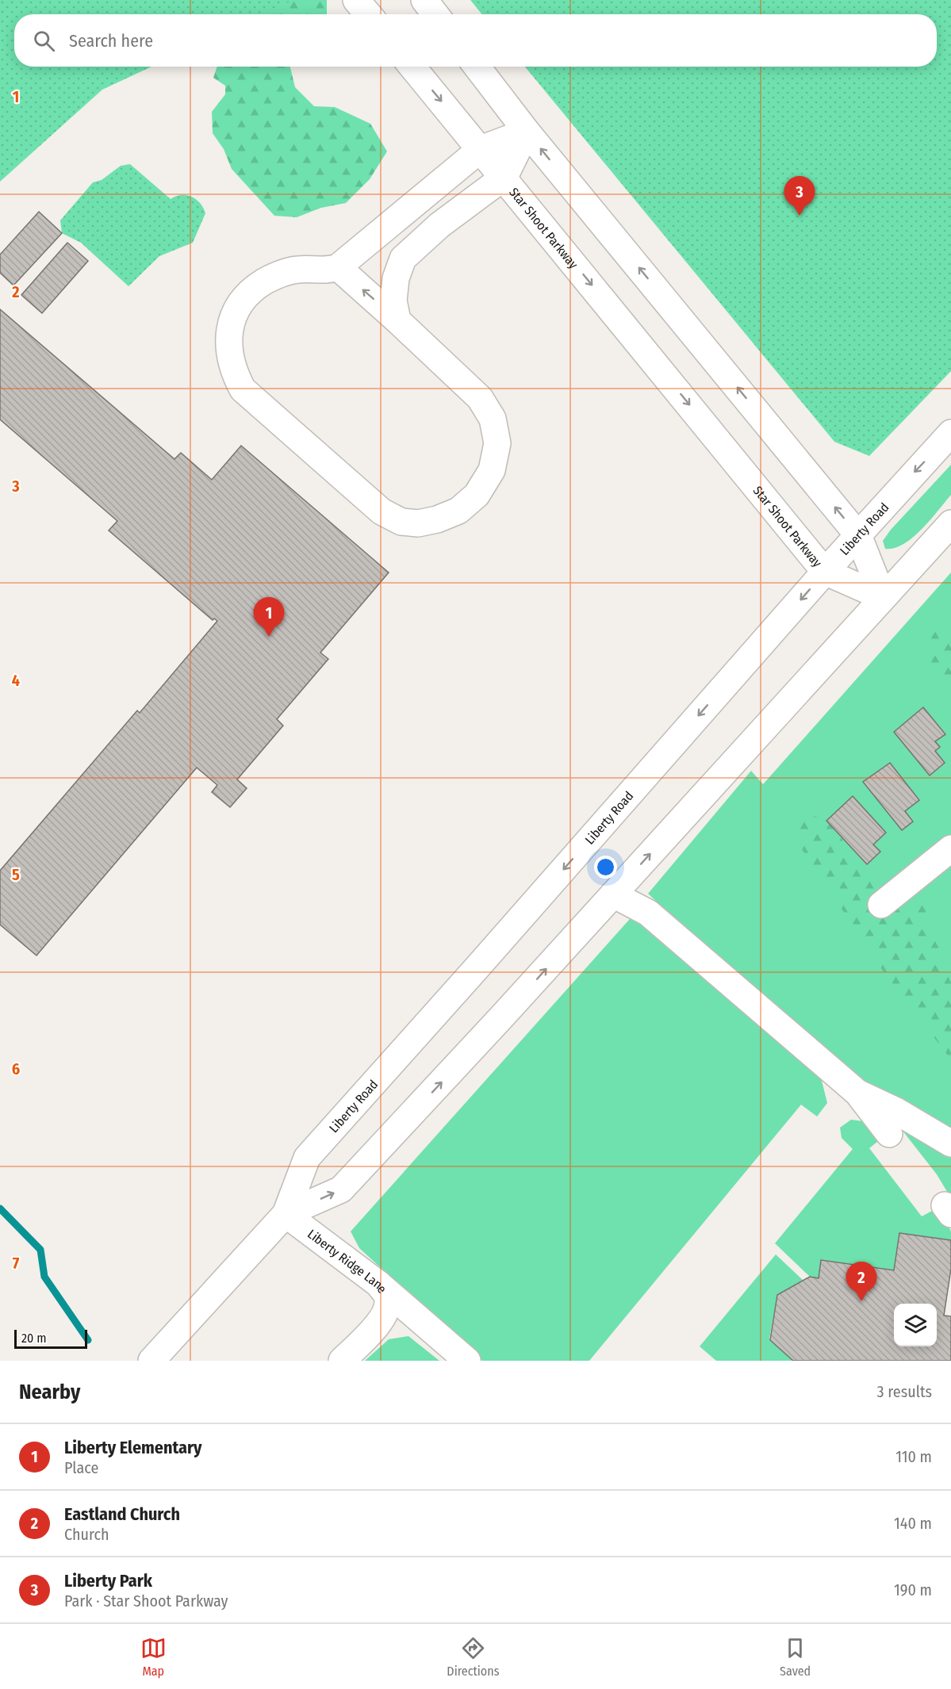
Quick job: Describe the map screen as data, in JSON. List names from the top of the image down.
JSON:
{
  "streets": {
    "main road": ["Star Shoot Parkway", "Liberty Road", "Liberty Ridge Lane"]
  },
  "crossings": [
    ["Star Shoot Parkway", "Liberty Road"],
    ["Liberty Road", "Liberty Ridge Lane"]
  ],
  "scale_bar": "20 m",
  "page": {
    "search": "Search here",
    "pins": ["3", "1", "2"],
    "scale": "20 m",
    "heading": ["Nearby", "3 results"],
    "list": [
      {
        "mark": "1",
        "name": "Liberty Elementary",
        "note": "Place",
        "value": "110 m"
      },
      {
        "mark": "2",
        "name": "Eastland Church",
        "note": "Church",
        "value": "140 m"
      },
      {
        "mark": "3",
        "name": "Liberty Park",
        "note": "Park · Star Shoot Parkway",
        "value": "190 m"
      }
    ],
    "nav": ["Map", "Directions", "Saved"]
  },
  "grid": {
    "rows": [
      "1",
      "2",
      "3",
      "4",
      "5",
      "6",
      "7"
    ]
  }
}
